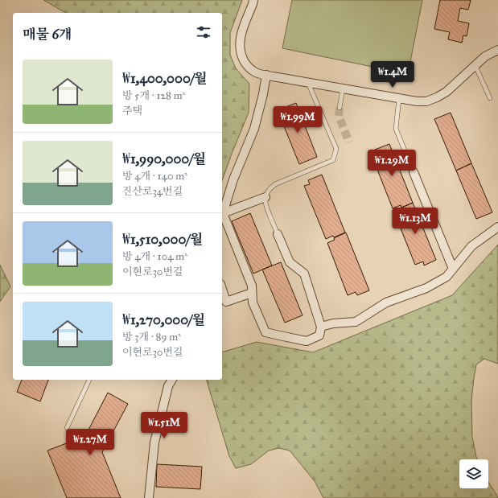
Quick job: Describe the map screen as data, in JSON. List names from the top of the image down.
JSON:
{
  "page": {
    "heading": "매물 6개",
    "list": [
      {
        "name": "₩1,400,000/월",
        "note": "방 5개 · 128 m² · 주택"
      },
      {
        "name": "₩1,990,000/월",
        "note": "방 4개 · 140 m² · 진산로34번길"
      },
      {
        "name": "₩1,510,000/월",
        "note": "방 4개 · 104 m² · 이현로30번길"
      },
      {
        "name": "₩1,270,000/월",
        "note": "방 3개 · 89 m² · 이현로30번길"
      }
    ],
    "price": [
      "₩1.4M",
      "₩1.99M",
      "₩1.29M",
      "₩1.13M",
      "₩1.51M",
      "₩1.27M"
    ]
  }
}
